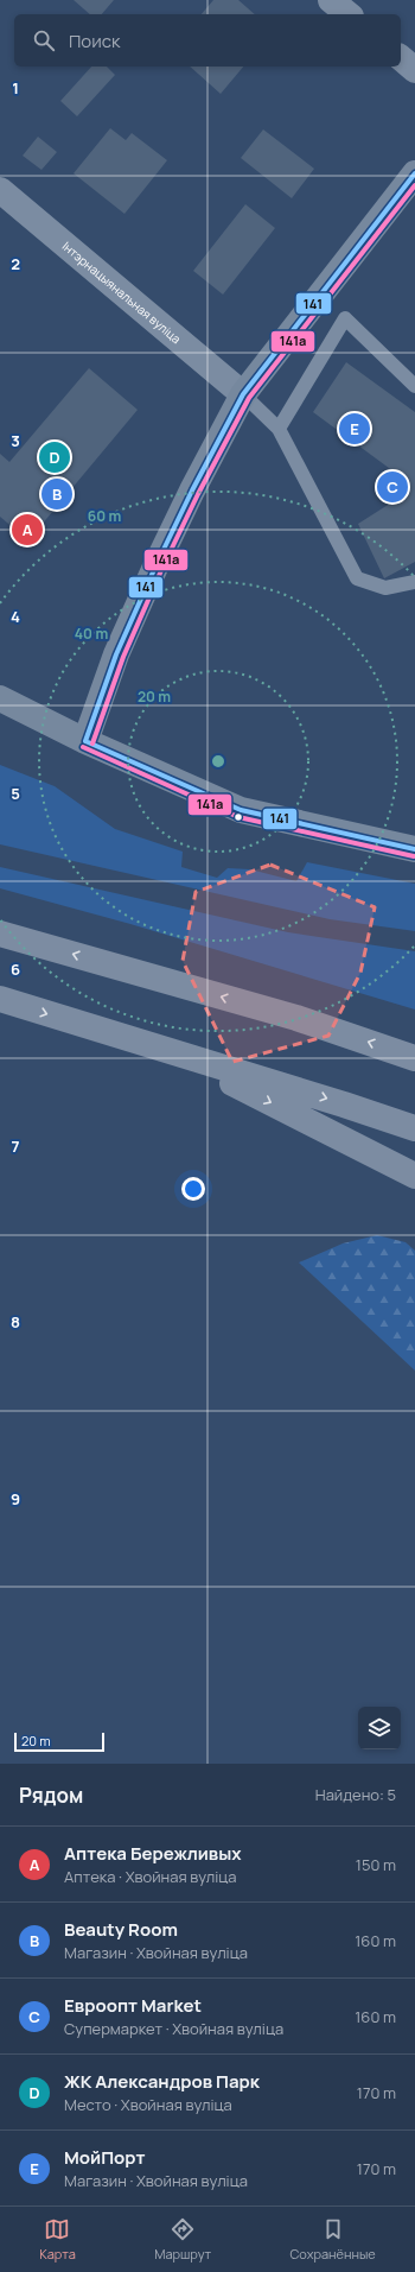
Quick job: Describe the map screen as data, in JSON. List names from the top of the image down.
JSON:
{
  "streets": {
    "street": ["Інтэрнацыянальная вуліца"]
  },
  "lines": ["transit line 141", "transit line 141а"],
  "scale_bar": "20 m",
  "page": {
    "search": "Поиск",
    "pins": [
      "E",
      "D",
      "C",
      "B",
      "A"
    ],
    "scale": "20 m",
    "heading": ["Рядом", "Найдено: 5"],
    "list": [
      {
        "mark": "A",
        "name": "Аптека Бережливых",
        "note": "Аптека · Хвойная вуліца",
        "value": "150 m"
      },
      {
        "mark": "B",
        "name": "Beauty Room",
        "note": "Магазин · Хвойная вуліца",
        "value": "160 m"
      },
      {
        "mark": "C",
        "name": "Евроопт Market",
        "note": "Супермаркет · Хвойная вуліца",
        "value": "160 m"
      },
      {
        "mark": "D",
        "name": "ЖК Александров Парк",
        "note": "Место · Хвойная вуліца",
        "value": "170 m"
      },
      {
        "mark": "E",
        "name": "МойПорт",
        "note": "Магазин · Хвойная вуліца",
        "value": "170 m"
      }
    ],
    "nav": ["Карта", "Маршрут", "Сохранённые"]
  },
  "grid": {
    "rows": [
      "1",
      "2",
      "3",
      "4",
      "5",
      "6",
      "7",
      "8",
      "9"
    ]
  },
  "rings": ["60 m", "40 m", "20 m"]
}
